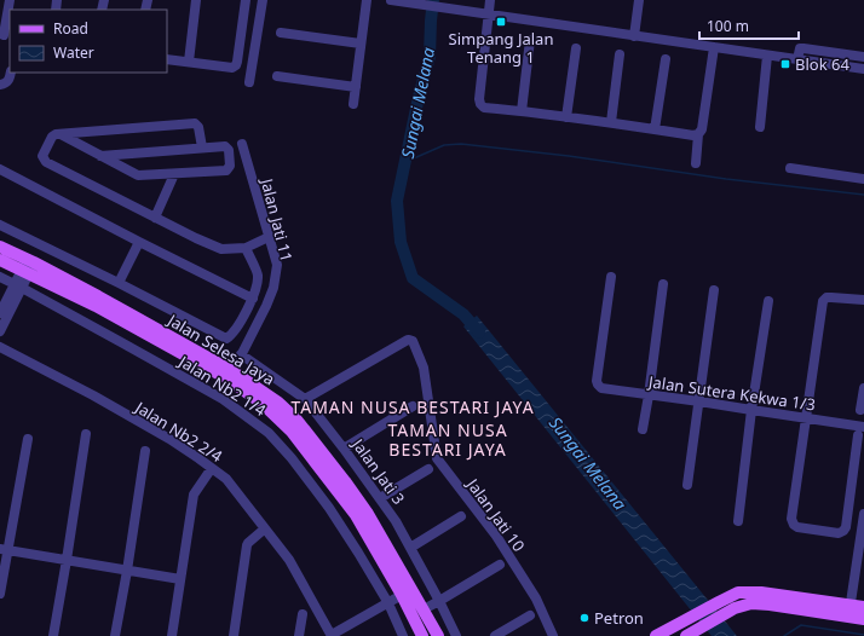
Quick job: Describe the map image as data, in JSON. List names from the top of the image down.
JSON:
{
  "streets": {
    "main road": ["Jalan Selesa Jaya"],
    "street": [
      "Jalan Jati 11",
      "Jalan Nb2 1/4",
      "Jalan Sutera Kekwa 1/3",
      "Jalan Nb2 2/4",
      "Jalan Jati 3",
      "Jalan Jati 10"
    ]
  },
  "crossings": [
    ["Jalan Jati 11", "Jalan Selesa Jaya"],
    ["Jalan Jati 11", "Jalan Jati 3"],
    ["Jalan Jati 3", "Jalan Jati 10"]
  ],
  "districts": ["TAMAN NUSA BESTARI JAYA", "TAMAN NUSA BESTARI JAYA"],
  "water": ["Sungai Melana"],
  "places": {
    "transit": ["Simpang Jalan Tenang 1", "Blok 64"],
    "other": ["Petron"]
  },
  "legend": ["Road", "Water"],
  "scale_bar": "100 m"
}
